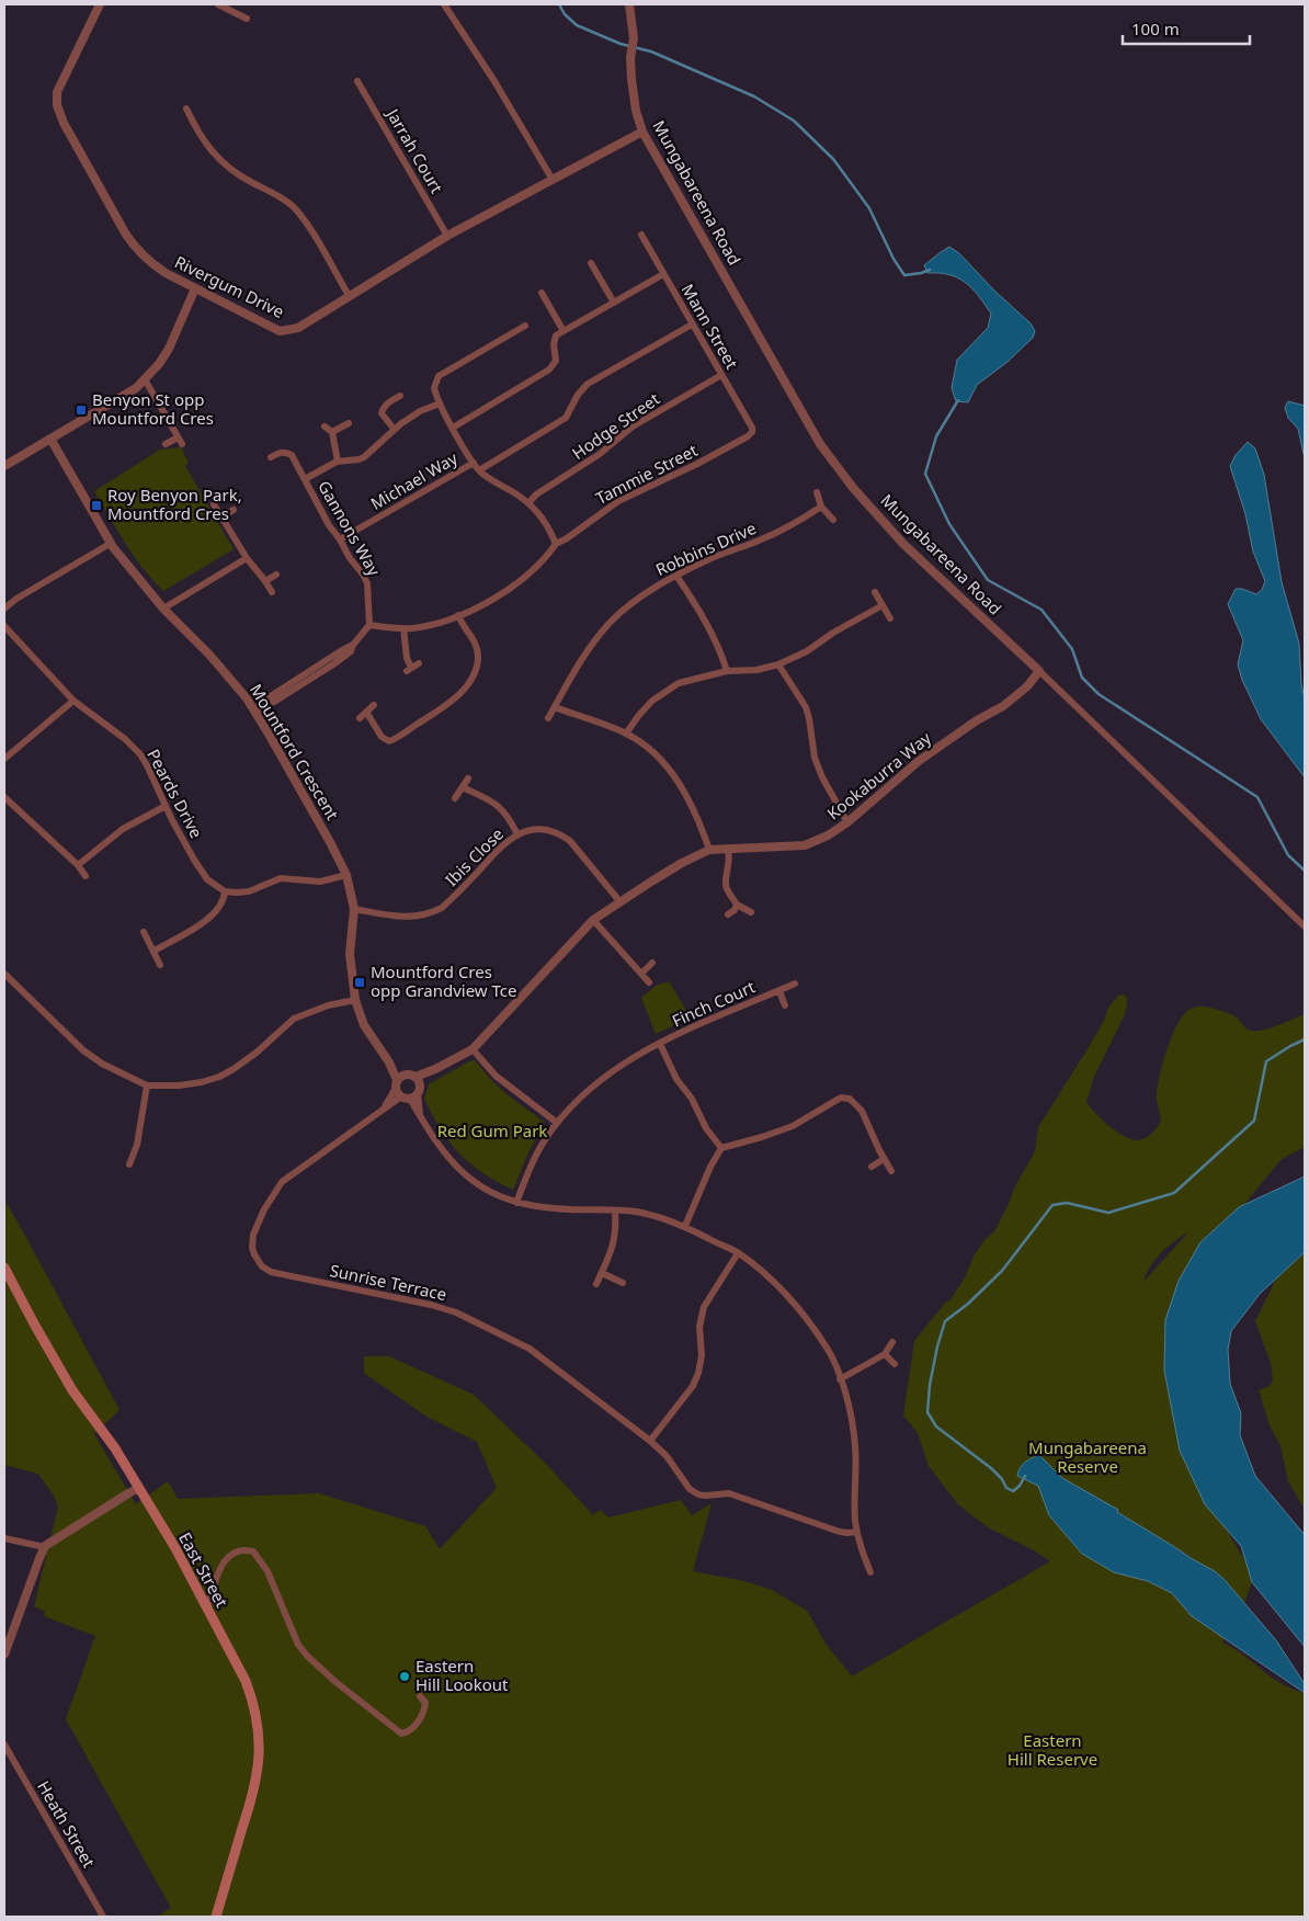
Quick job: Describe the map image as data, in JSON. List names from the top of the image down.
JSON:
{
  "streets": {
    "main road": ["East Street"],
    "street": [
      "Jarrah Court",
      "Mungabareena Road",
      "Rivergum Drive",
      "Mann Street",
      "Hodge Street",
      "Tammie Street",
      "Michael Way",
      "Gannons Way",
      "Robbins Drive",
      "Mountford Crescent",
      "Kookaburra Way",
      "Peards Drive",
      "Ibis Close",
      "Finch Court",
      "Sunrise Terrace",
      "Heath Street"
    ]
  },
  "crossings": [
    ["Jarrah Court", "Rivergum Drive"],
    ["Mungabareena Road", "Rivergum Drive"],
    ["Mungabareena Road", "Kookaburra Way"],
    ["Mann Street", "Hodge Street"],
    ["Mann Street", "Tammie Street"],
    ["Michael Way", "Gannons Way"],
    ["Mountford Crescent", "Kookaburra Way"],
    ["Mountford Crescent", "Ibis Close"],
    ["Mountford Crescent", "Sunrise Terrace"],
    ["Kookaburra Way", "Ibis Close"],
    ["Kookaburra Way", "Sunrise Terrace"]
  ],
  "parks": ["Red Gum Park", "Mungabareena Reserve", "Eastern Hill Reserve"],
  "places": {
    "transit": ["Benyon St opp Mountford Cres", "Roy Benyon Park, Mountford Cres", "Mountford Cres opp Grandview Tce"],
    "other": ["Eastern Hill Lookout"]
  },
  "scale_bar": "100 m"
}
